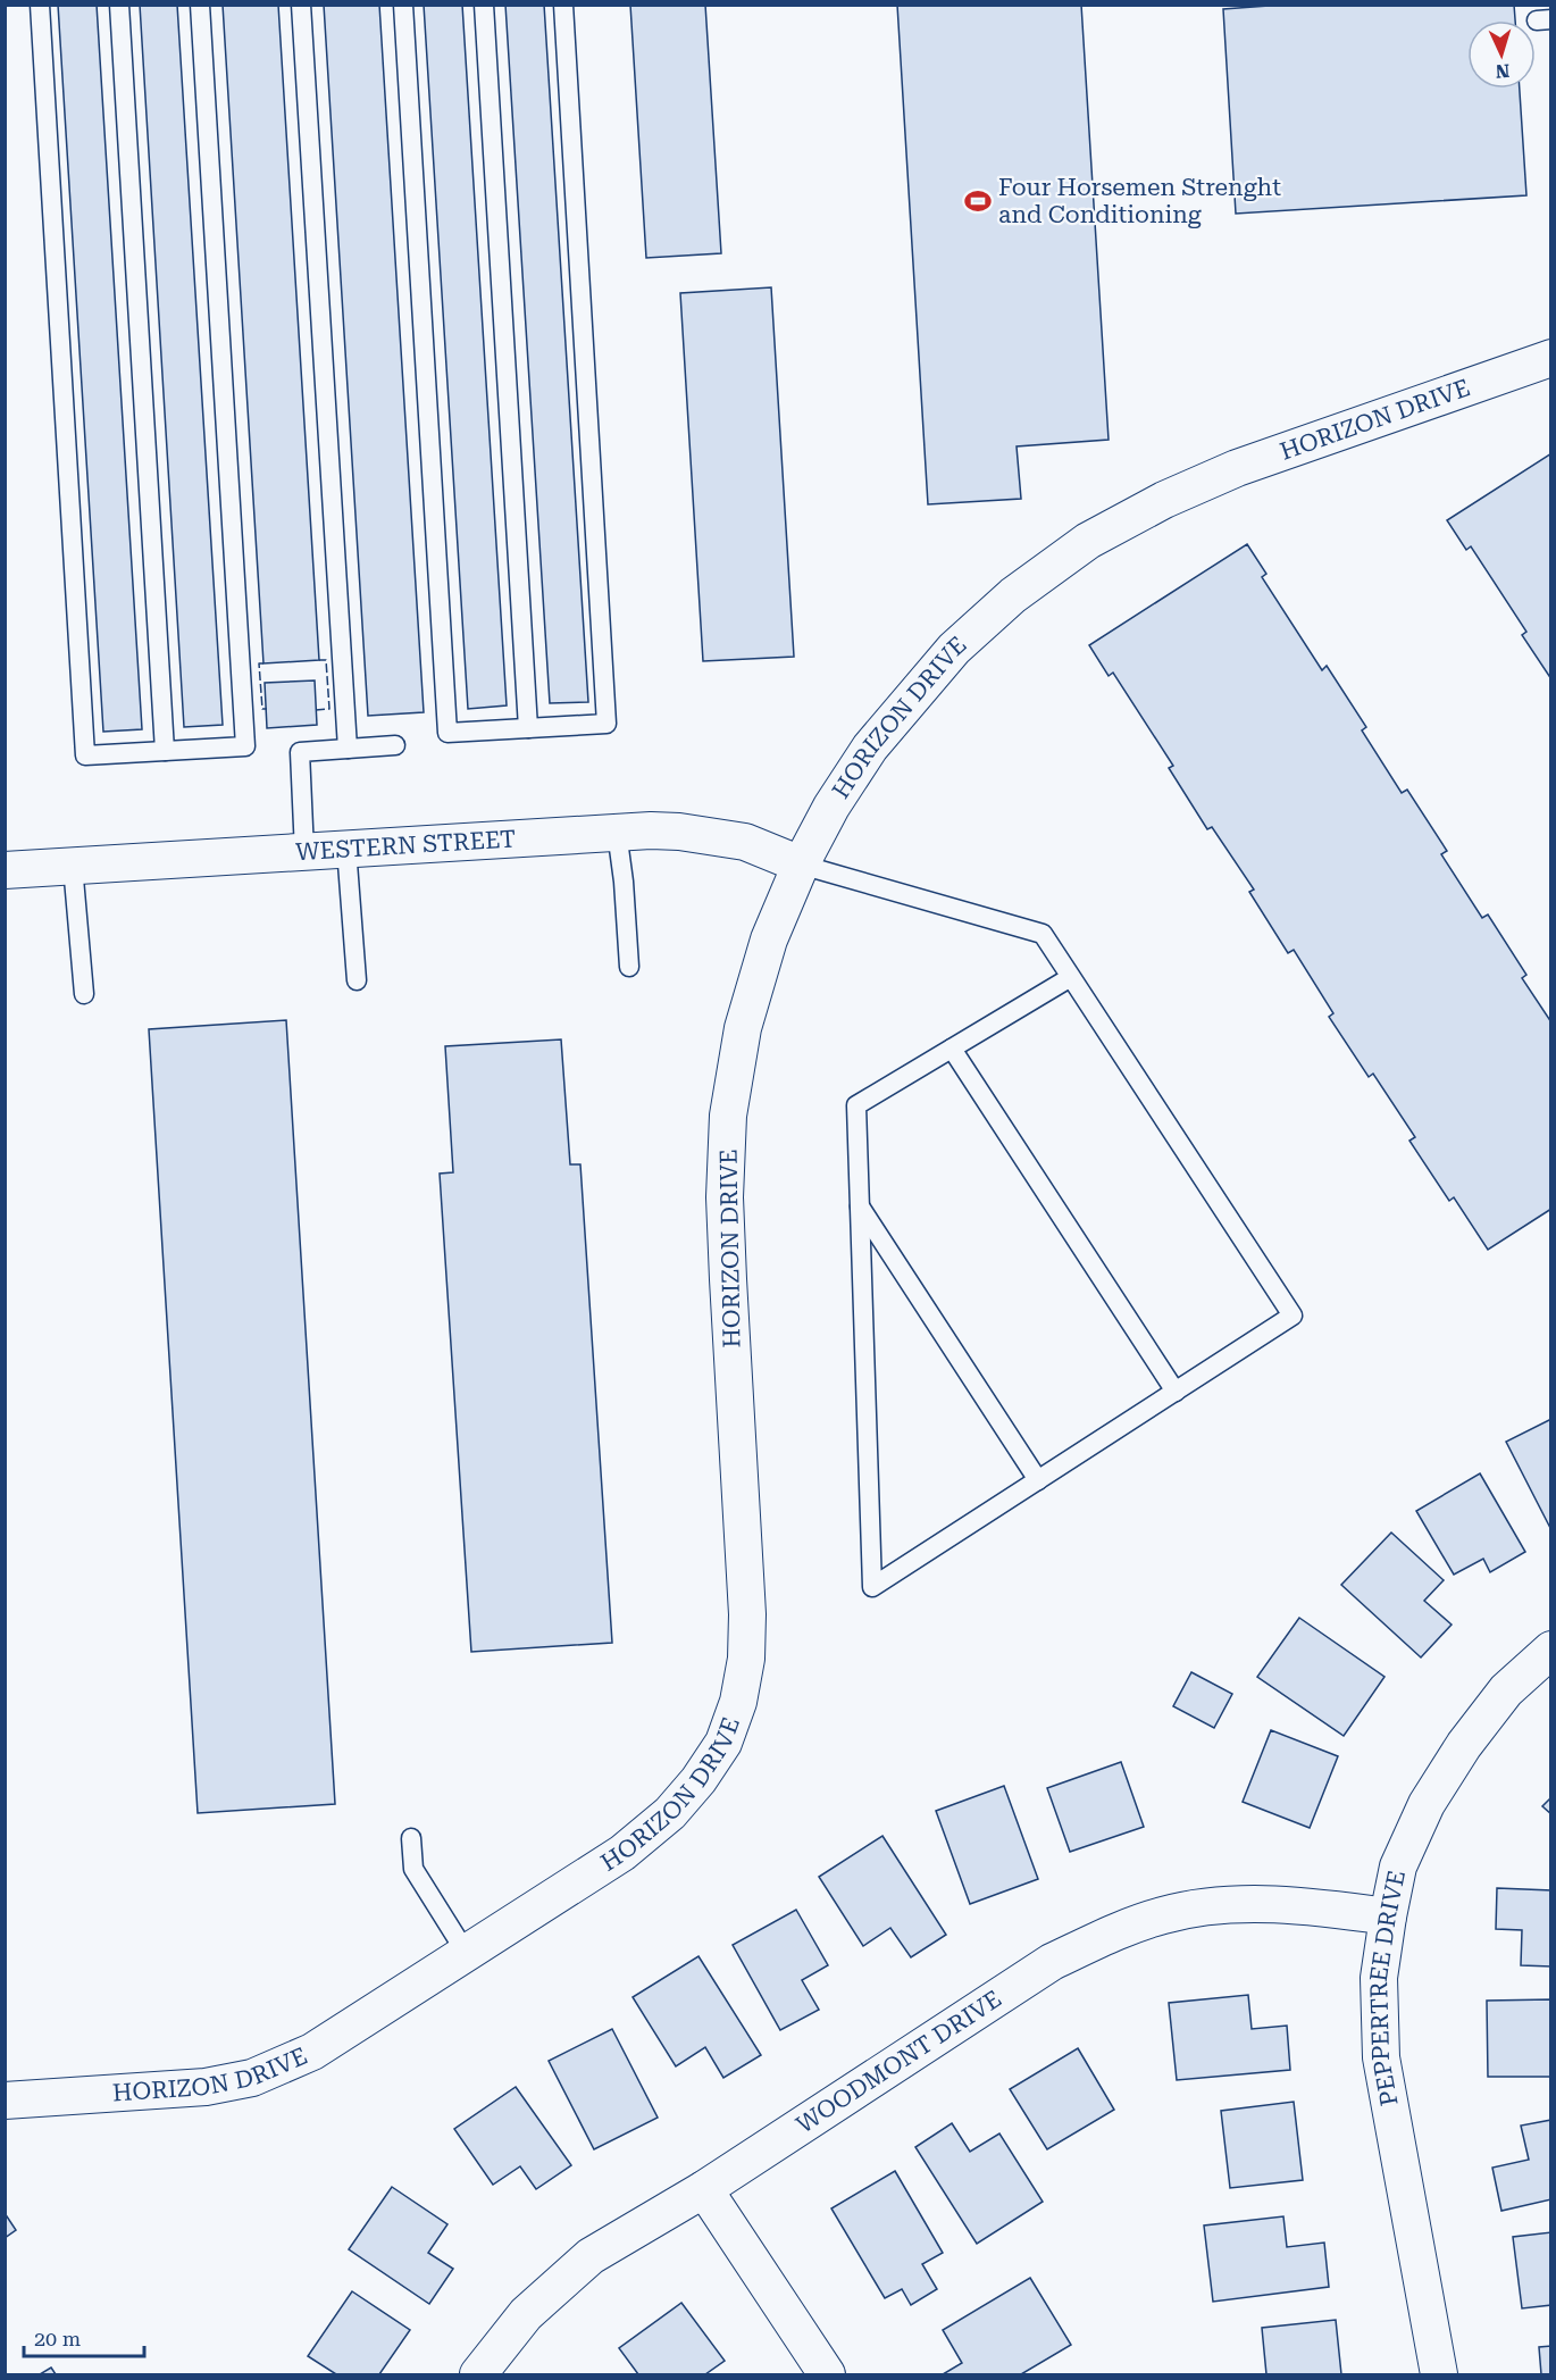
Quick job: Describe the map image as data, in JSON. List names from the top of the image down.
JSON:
{
  "streets": {
    "street": [
      "HORIZON DRIVE",
      "WESTERN STREET",
      "PEPPERTREE DRIVE",
      "WOODMONT DRIVE"
    ]
  },
  "crossings": [
    ["HORIZON DRIVE", "WESTERN STREET"],
    ["PEPPERTREE DRIVE", "WOODMONT DRIVE"]
  ],
  "places": {
    "sports": ["Four Horsemen Strenght and Conditioning"]
  },
  "scale_bar": "20 m",
  "north": "bottom"
}
